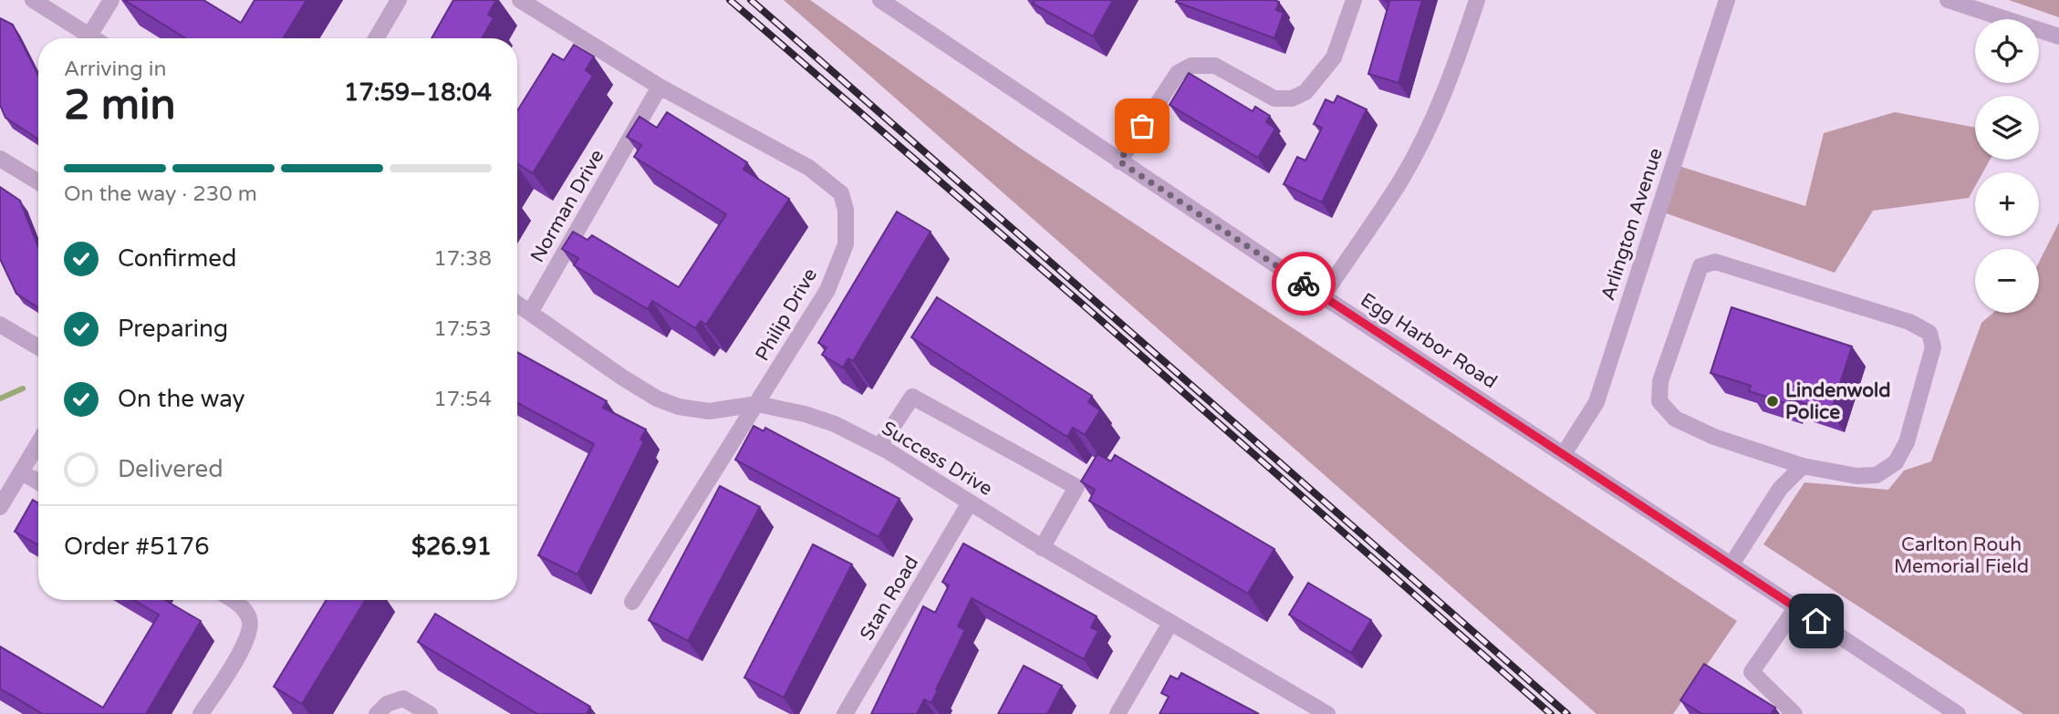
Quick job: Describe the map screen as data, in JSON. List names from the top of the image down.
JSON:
{
  "streets": {
    "street": [
      "Norman Drive",
      "Arlington Avenue",
      "Philip Drive",
      "Egg Harbor Road",
      "Success Drive",
      "Stan Road"
    ]
  },
  "crossings": [
    ["Norman Drive", "Philip Drive"],
    ["Norman Drive", "Success Drive"],
    ["Arlington Avenue", "Egg Harbor Road"],
    ["Philip Drive", "Success Drive"],
    ["Success Drive", "Stan Road"]
  ],
  "parks": ["Carlton Rouh Memorial Field"],
  "places": ["Lindenwold Police"],
  "page": {
    "map_buttons": ["+", "−"],
    "heading": ["2 min", "Arriving in", "17:59–18:04"],
    "panel": ["Order #5176", "$26.91"],
    "bar": "On the way · 230 m",
    "list": [
      ["Confirmed", "17:38"],
      ["Preparing", "17:53"],
      ["On the way", "17:54"],
      "Delivered"
    ]
  }
}
